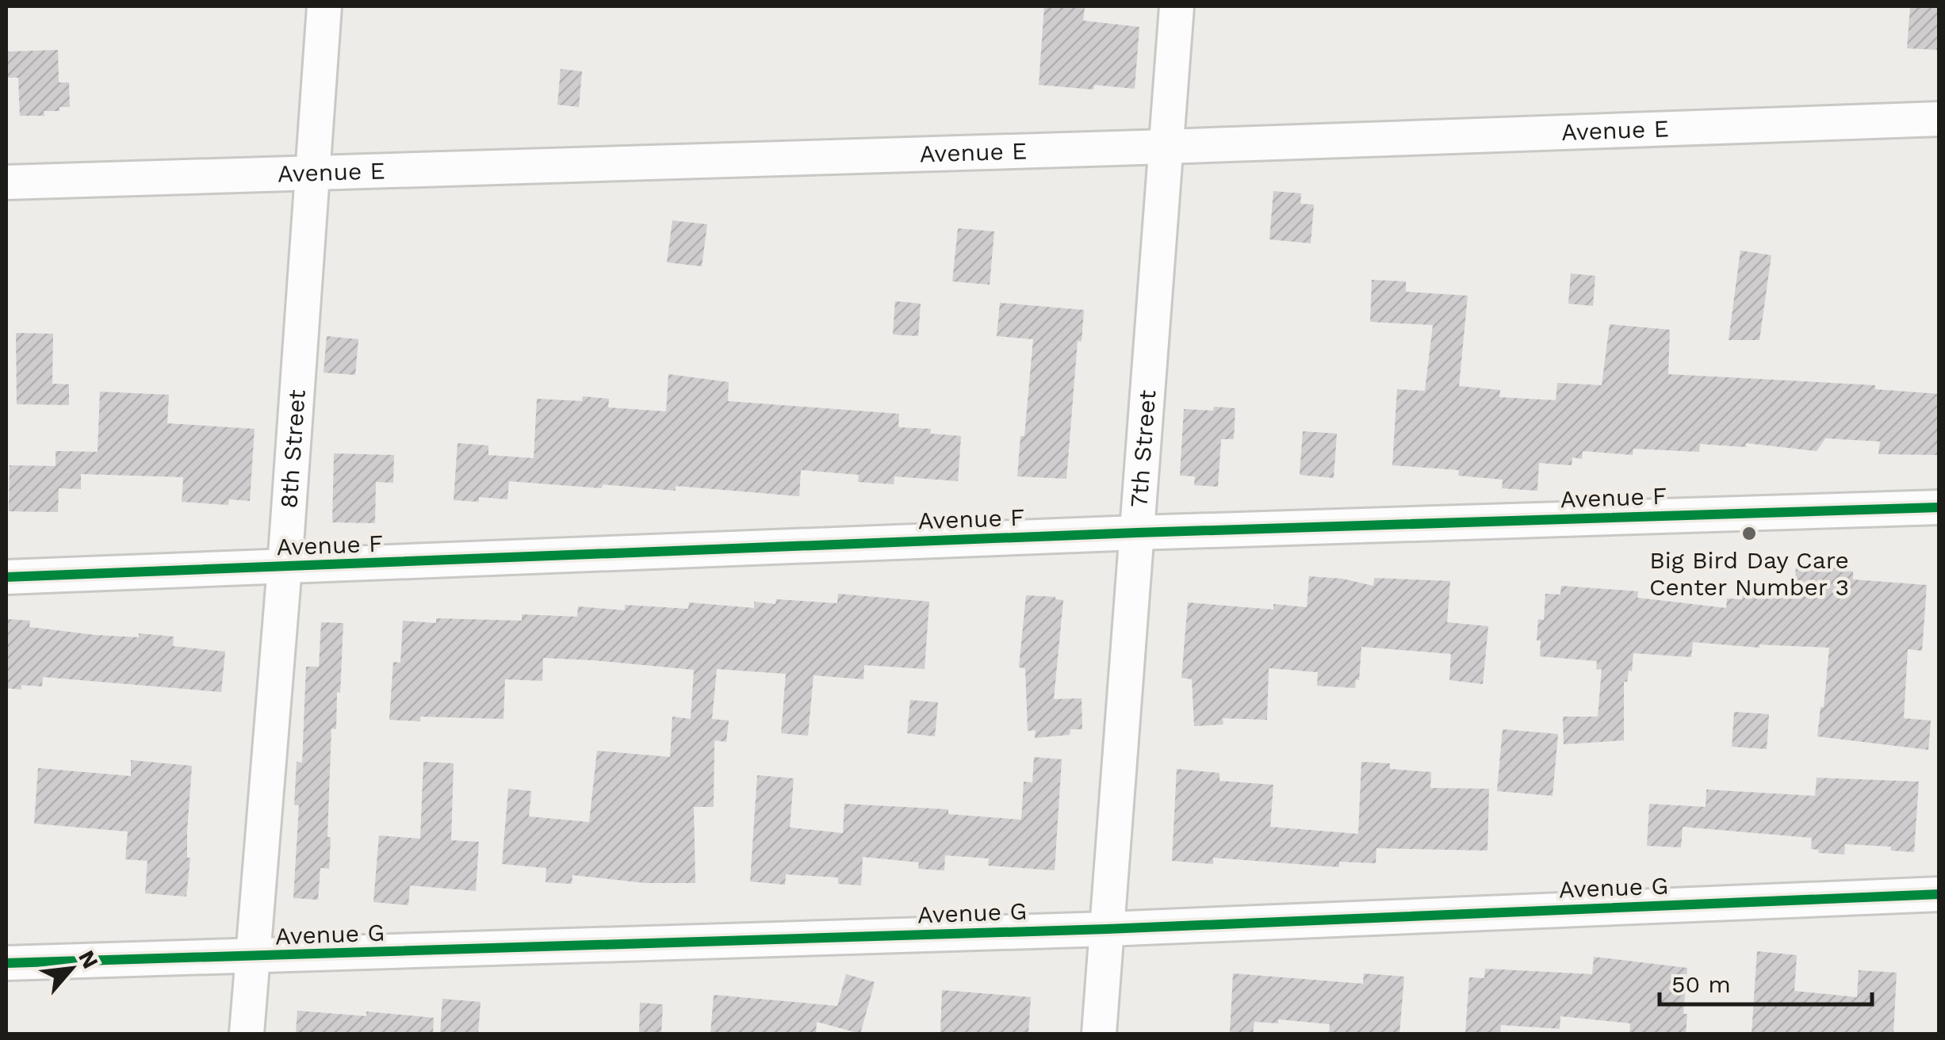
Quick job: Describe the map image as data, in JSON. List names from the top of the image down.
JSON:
{
  "streets": {
    "street": [
      "Avenue E",
      "8th Street",
      "7th Street",
      "Avenue F",
      "Avenue G"
    ]
  },
  "crossings": [
    ["Avenue E", "8th Street"],
    ["Avenue E", "7th Street"],
    ["8th Street", "Avenue F"],
    ["8th Street", "Avenue G"],
    ["7th Street", "Avenue F"],
    ["7th Street", "Avenue G"]
  ],
  "places": ["Big Bird Day Care Center Number 3"],
  "scale_bar": "50 m",
  "north": "top right"
}
